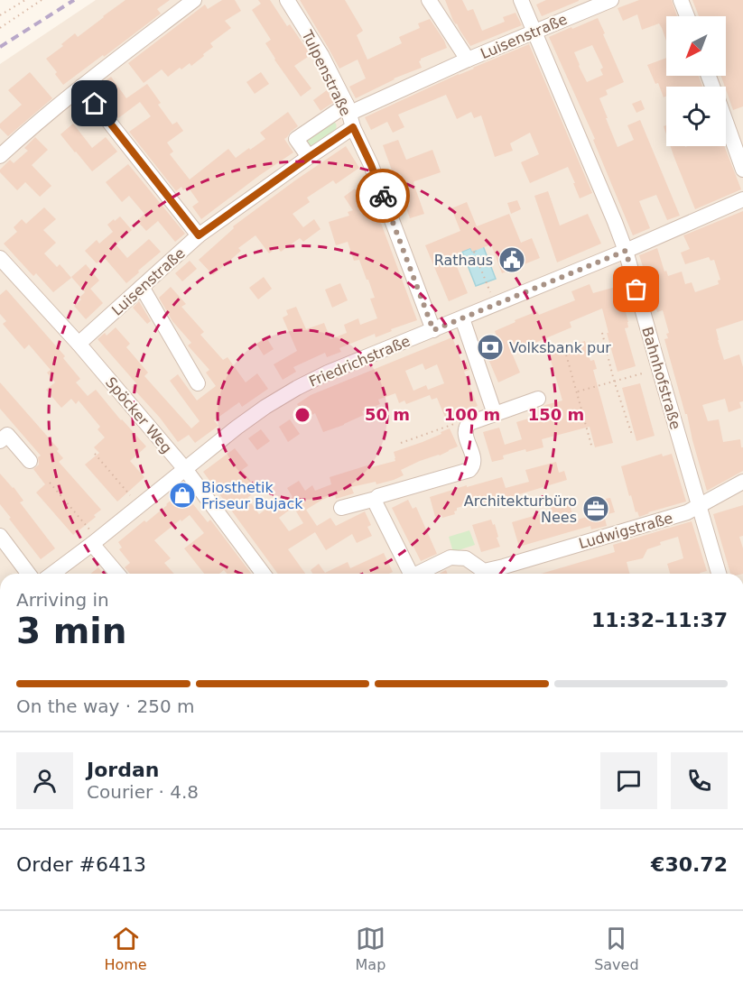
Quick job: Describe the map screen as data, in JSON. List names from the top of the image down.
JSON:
{
  "streets": {
    "street": [
      "Luisenstraße",
      "Tulpenstraße",
      "Friedrichstraße",
      "Bahnhofstraße",
      "Spöcker Weg",
      "Ludwigstraße"
    ]
  },
  "crossings": [
    ["Luisenstraße", "Tulpenstraße"],
    ["Luisenstraße", "Bahnhofstraße"],
    ["Luisenstraße", "Spöcker Weg"],
    ["Tulpenstraße", "Friedrichstraße"],
    ["Friedrichstraße", "Bahnhofstraße"],
    ["Friedrichstraße", "Spöcker Weg"],
    ["Bahnhofstraße", "Ludwigstraße"]
  ],
  "places": {
    "public building": ["Rathaus"],
    "bank": ["Volksbank pur"],
    "shop": ["Biosthetik Friseur Bujack"],
    "office": ["Architekturbüro Nees"]
  },
  "north": "bottom left",
  "page": {
    "heading": ["3 min", "Arriving in", "11:32–11:37"],
    "panel": [
      "Jordan",
      "Courier · 4.8",
      "Order #6413",
      "€30.72"
    ],
    "bar": "On the way · 250 m",
    "tabs": ["Home", "Map", "Saved"]
  },
  "rings": ["50 m", "100 m", "150 m"]
}
